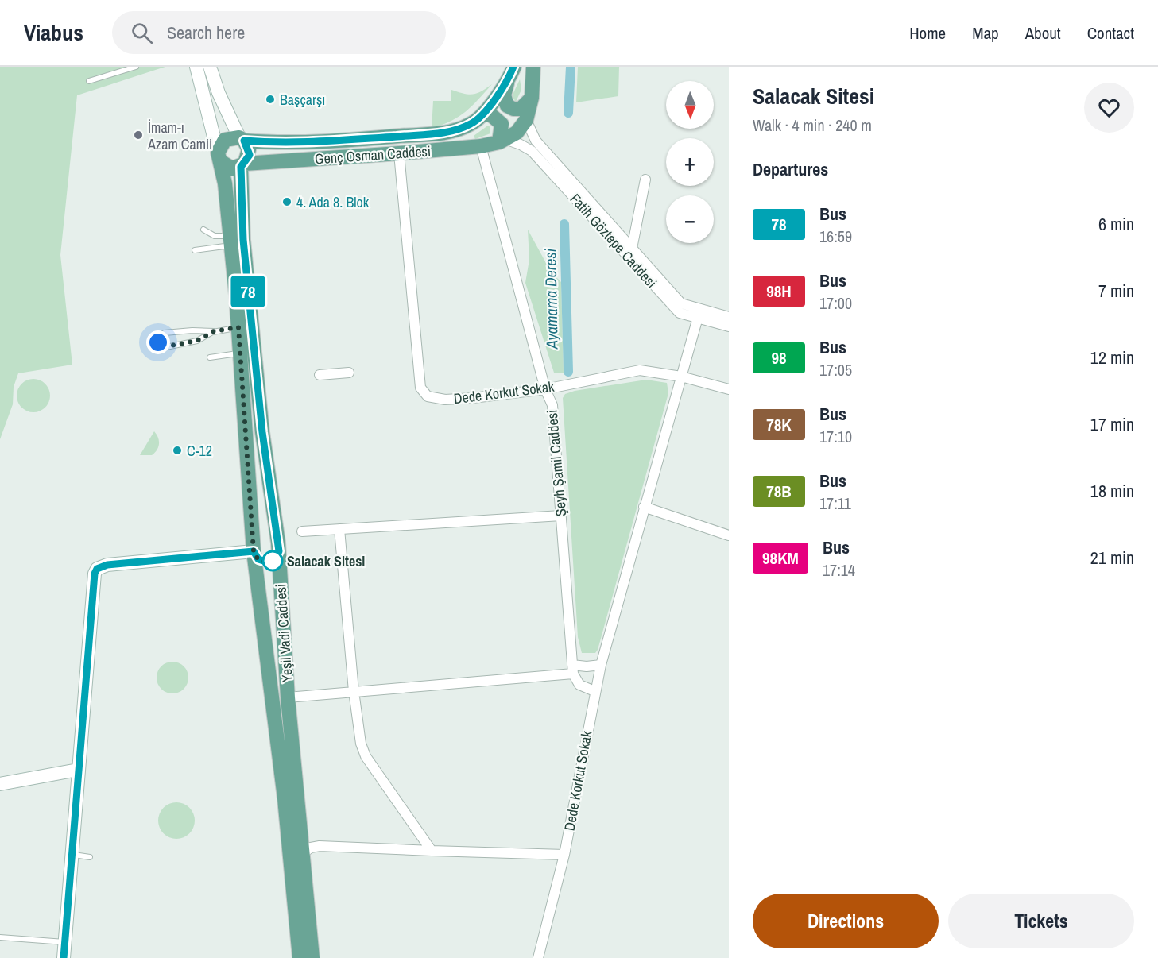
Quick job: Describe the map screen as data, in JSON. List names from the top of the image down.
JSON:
{
  "streets": {
    "main road": ["Genç Osman Caddesi", "Yeşil Vadi Caddesi"],
    "street": ["Fatih Göztepe Caddesi", "Dede Korkut Sokak", "Şeyh Şamil Caddesi"]
  },
  "crossings": [
    ["Genç Osman Caddesi", "Fatih Göztepe Caddesi"],
    ["Genç Osman Caddesi", "Dede Korkut Sokak"],
    ["Genç Osman Caddesi", "Şeyh Şamil Caddesi"],
    ["Genç Osman Caddesi", "Yeşil Vadi Caddesi"],
    ["Dede Korkut Sokak", "Şeyh Şamil Caddesi"]
  ],
  "water": ["Ayamama Deresi"],
  "places": [
    "Başçarşı",
    "İmam-ı Azam Camii",
    "4. Ada 8. Blok",
    "C-12",
    "Salacak Sitesi"
  ],
  "lines": ["bus line 78"],
  "north": "bottom",
  "page": {
    "header": "Viabus",
    "search": "Search here",
    "nav": [
      "Home",
      "Map",
      "About",
      "Contact"
    ],
    "on_map": "78",
    "heading": [
      ["Salacak Sitesi", "Walk · 4 min · 240 m"],
      "Departures"
    ],
    "map_buttons": ["+", "−"],
    "list": [
      {
        "mark": "78",
        "name": "Bus",
        "note": "16:59",
        "value": "6 min"
      },
      {
        "mark": "98H",
        "name": "Bus",
        "note": "17:00",
        "value": "7 min"
      },
      {
        "mark": "98",
        "name": "Bus",
        "note": "17:05",
        "value": "12 min"
      },
      {
        "mark": "78K",
        "name": "Bus",
        "note": "17:10",
        "value": "17 min"
      },
      {
        "mark": "78B",
        "name": "Bus",
        "note": "17:11",
        "value": "18 min"
      },
      {
        "mark": "98KM",
        "name": "Bus",
        "note": "17:14",
        "value": "21 min"
      }
    ],
    "buttons": ["Directions", "Tickets"]
  }
}
